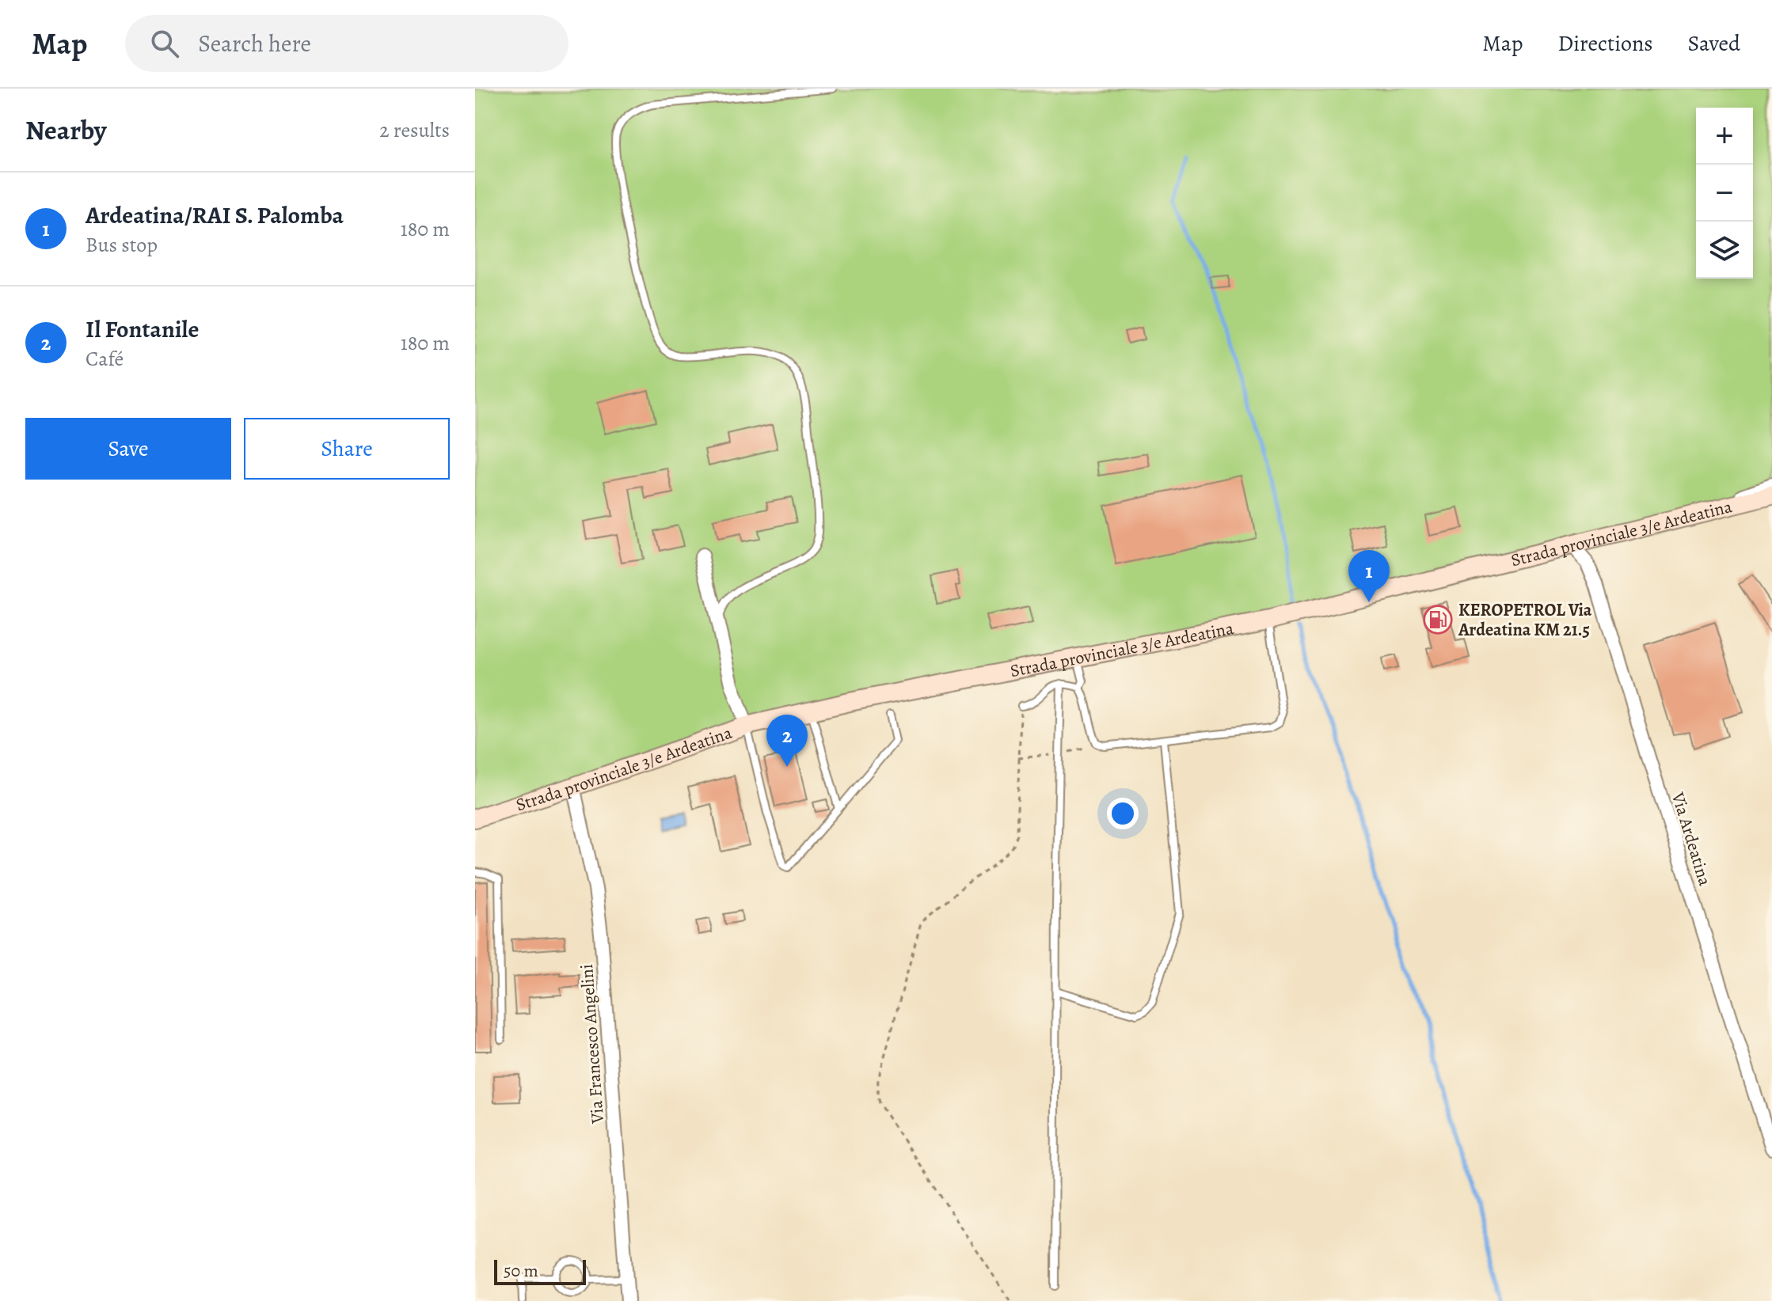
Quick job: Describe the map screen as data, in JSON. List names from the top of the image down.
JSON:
{
  "streets": {
    "main road": ["Strada provinciale 3/e Ardeatina"],
    "street": ["Via Ardeatina", "Via Francesco Angelini"]
  },
  "crossings": [
    ["Strada provinciale 3/e Ardeatina", "Via Ardeatina"],
    ["Strada provinciale 3/e Ardeatina", "Via Francesco Angelini"]
  ],
  "places": {
    "fuel station": ["KEROPETROL Via Ardeatina KM 21.5"]
  },
  "scale_bar": "50 m",
  "page": {
    "header": "Map",
    "search": "Search here",
    "nav": ["Map", "Directions", "Saved"],
    "heading": ["Nearby", "2 results"],
    "map_buttons": ["+", "−"],
    "list": [
      {
        "mark": "1",
        "name": "Ardeatina/RAI S. Palomba",
        "note": "Bus stop",
        "value": "180 m"
      },
      {
        "mark": "2",
        "name": "Il Fontanile",
        "note": "Café",
        "value": "180 m"
      }
    ],
    "buttons": ["Save", "Share"],
    "pins": ["1", "2"],
    "scale": "50 m"
  }
}
